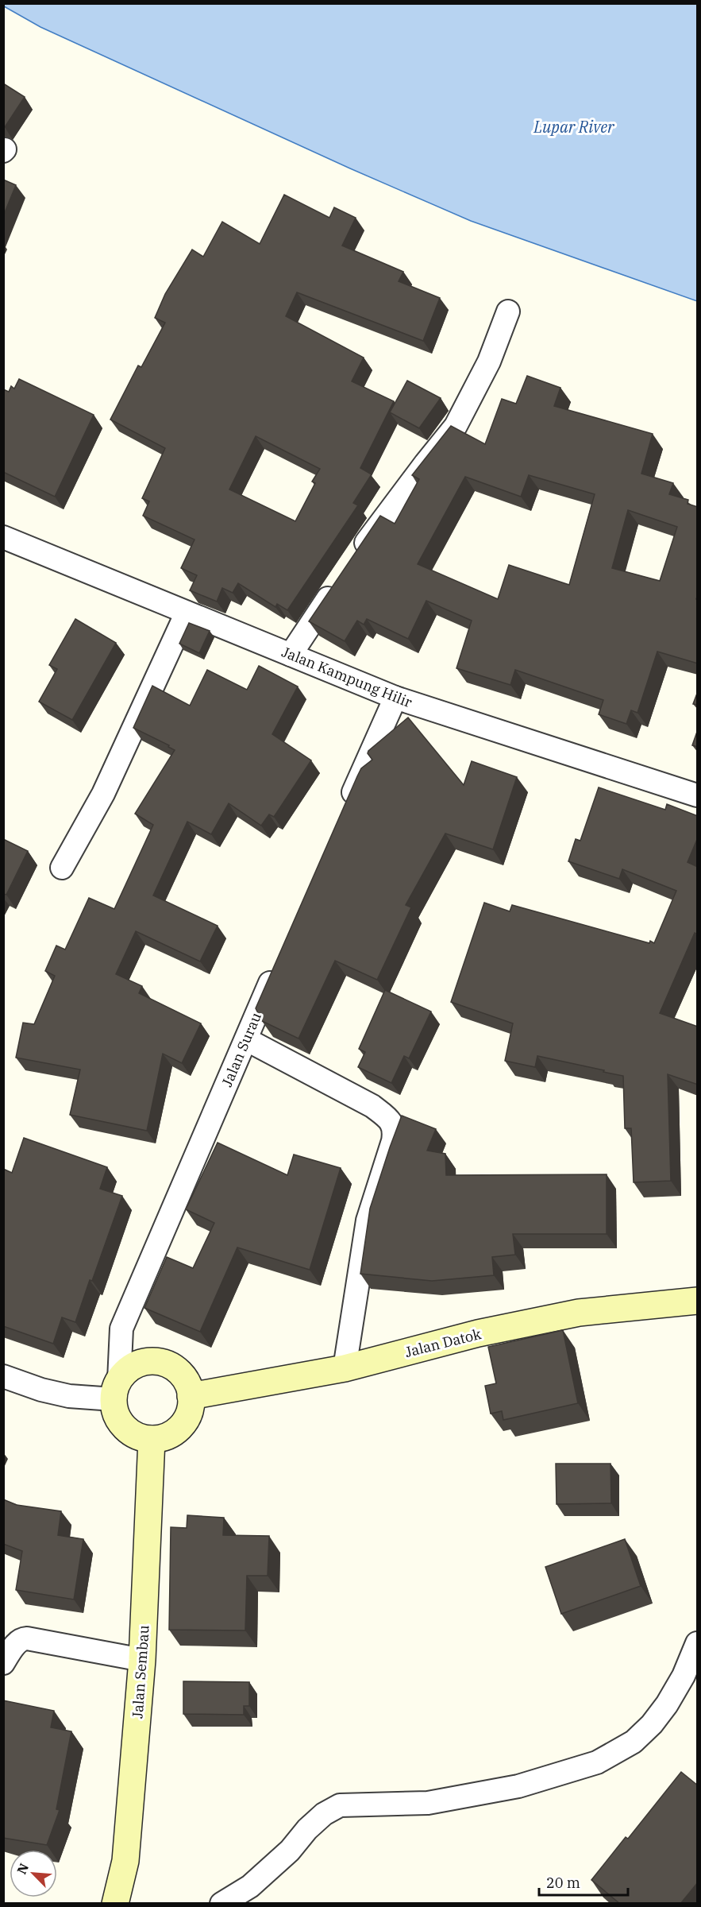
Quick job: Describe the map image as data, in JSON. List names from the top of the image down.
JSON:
{
  "streets": {
    "main road": ["Jalan Datok", "Jalan Sembau"],
    "street": ["Jalan Kampung Hilir", "Jalan Surau"]
  },
  "crossings": [
    ["Jalan Surau", "Jalan Datok"],
    ["Jalan Surau", "Jalan Sembau"],
    ["Jalan Datok", "Jalan Sembau"]
  ],
  "water": ["Lupar River"],
  "scale_bar": "20 m",
  "north": "top left"
}
